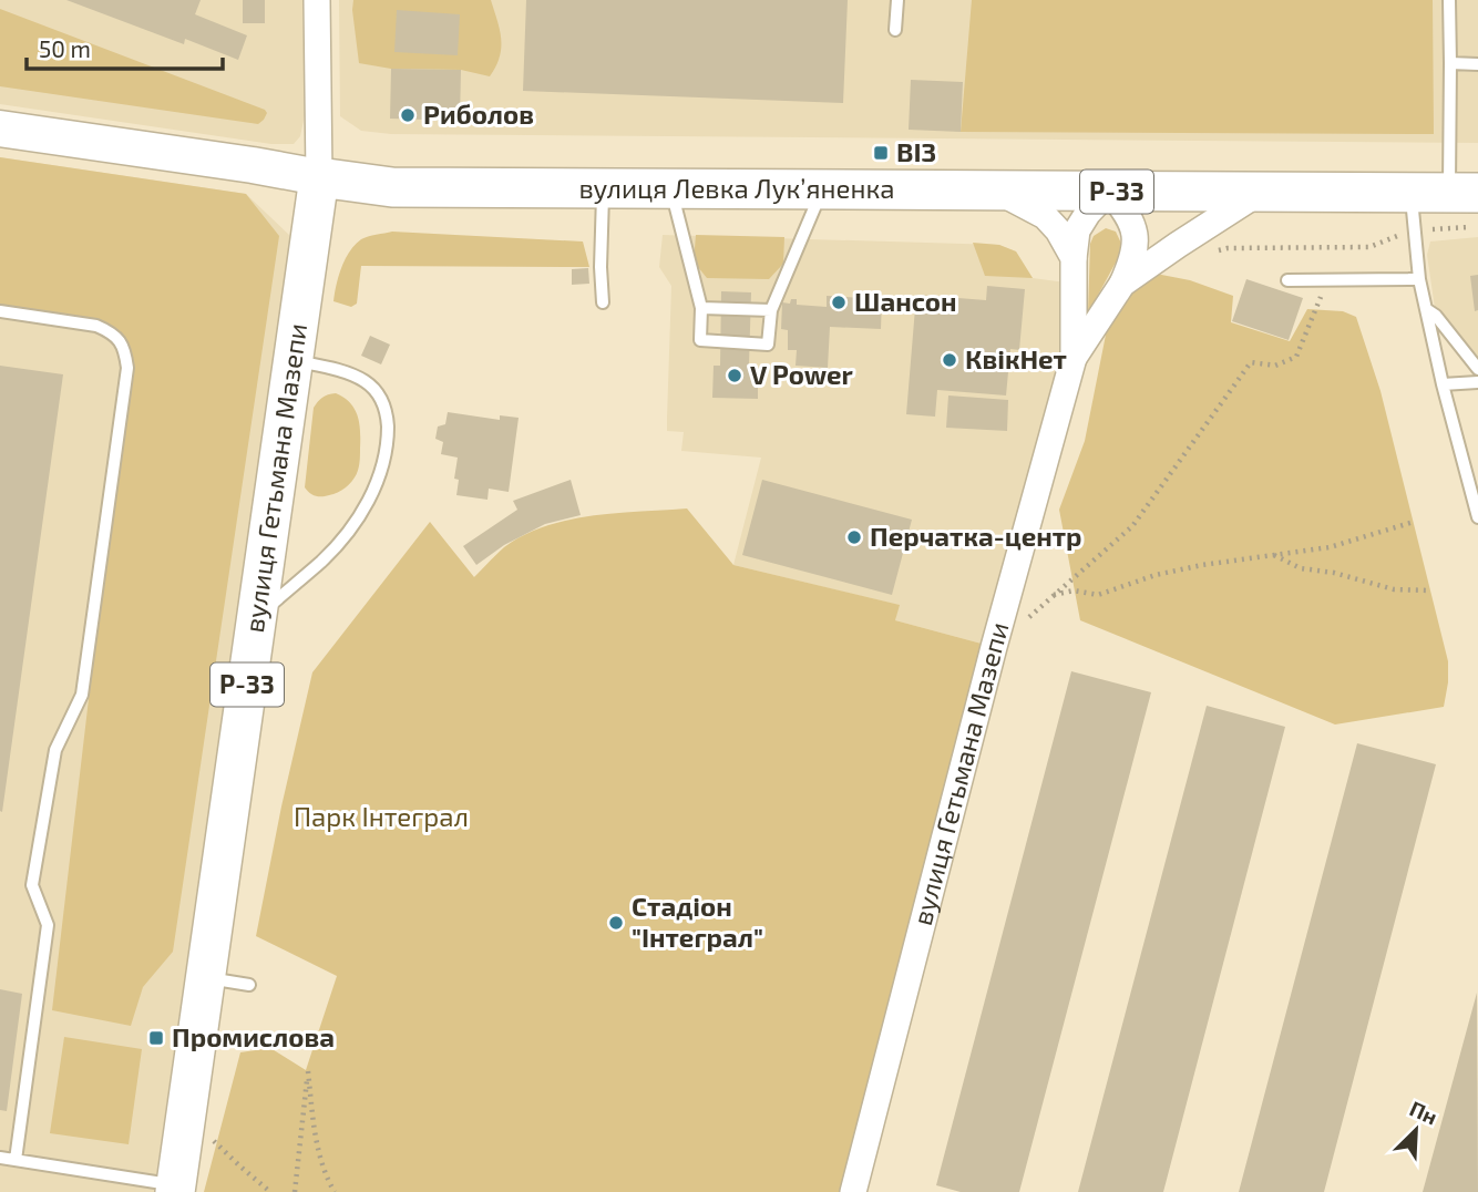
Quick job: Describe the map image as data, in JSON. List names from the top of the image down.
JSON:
{
  "streets": {
    "main road": ["вулиця Левка Лукʼяненка", "Р-33", "вулиця Гетьмана Мазепи"]
  },
  "crossings": [
    ["вулиця Левка Лукʼяненка", "вулиця Гетьмана Мазепи"]
  ],
  "parks": ["Парк Інтеграл"],
  "places": {
    "other": [
      "Риболов",
      "Шансон",
      "КвікНет",
      "V Power",
      "Перчатка-центр",
      "Стадіон \"Інтеграл\""
    ],
    "transit": ["ВІЗ", "Промислова"]
  },
  "scale_bar": "50 m",
  "north": "top right"
}
